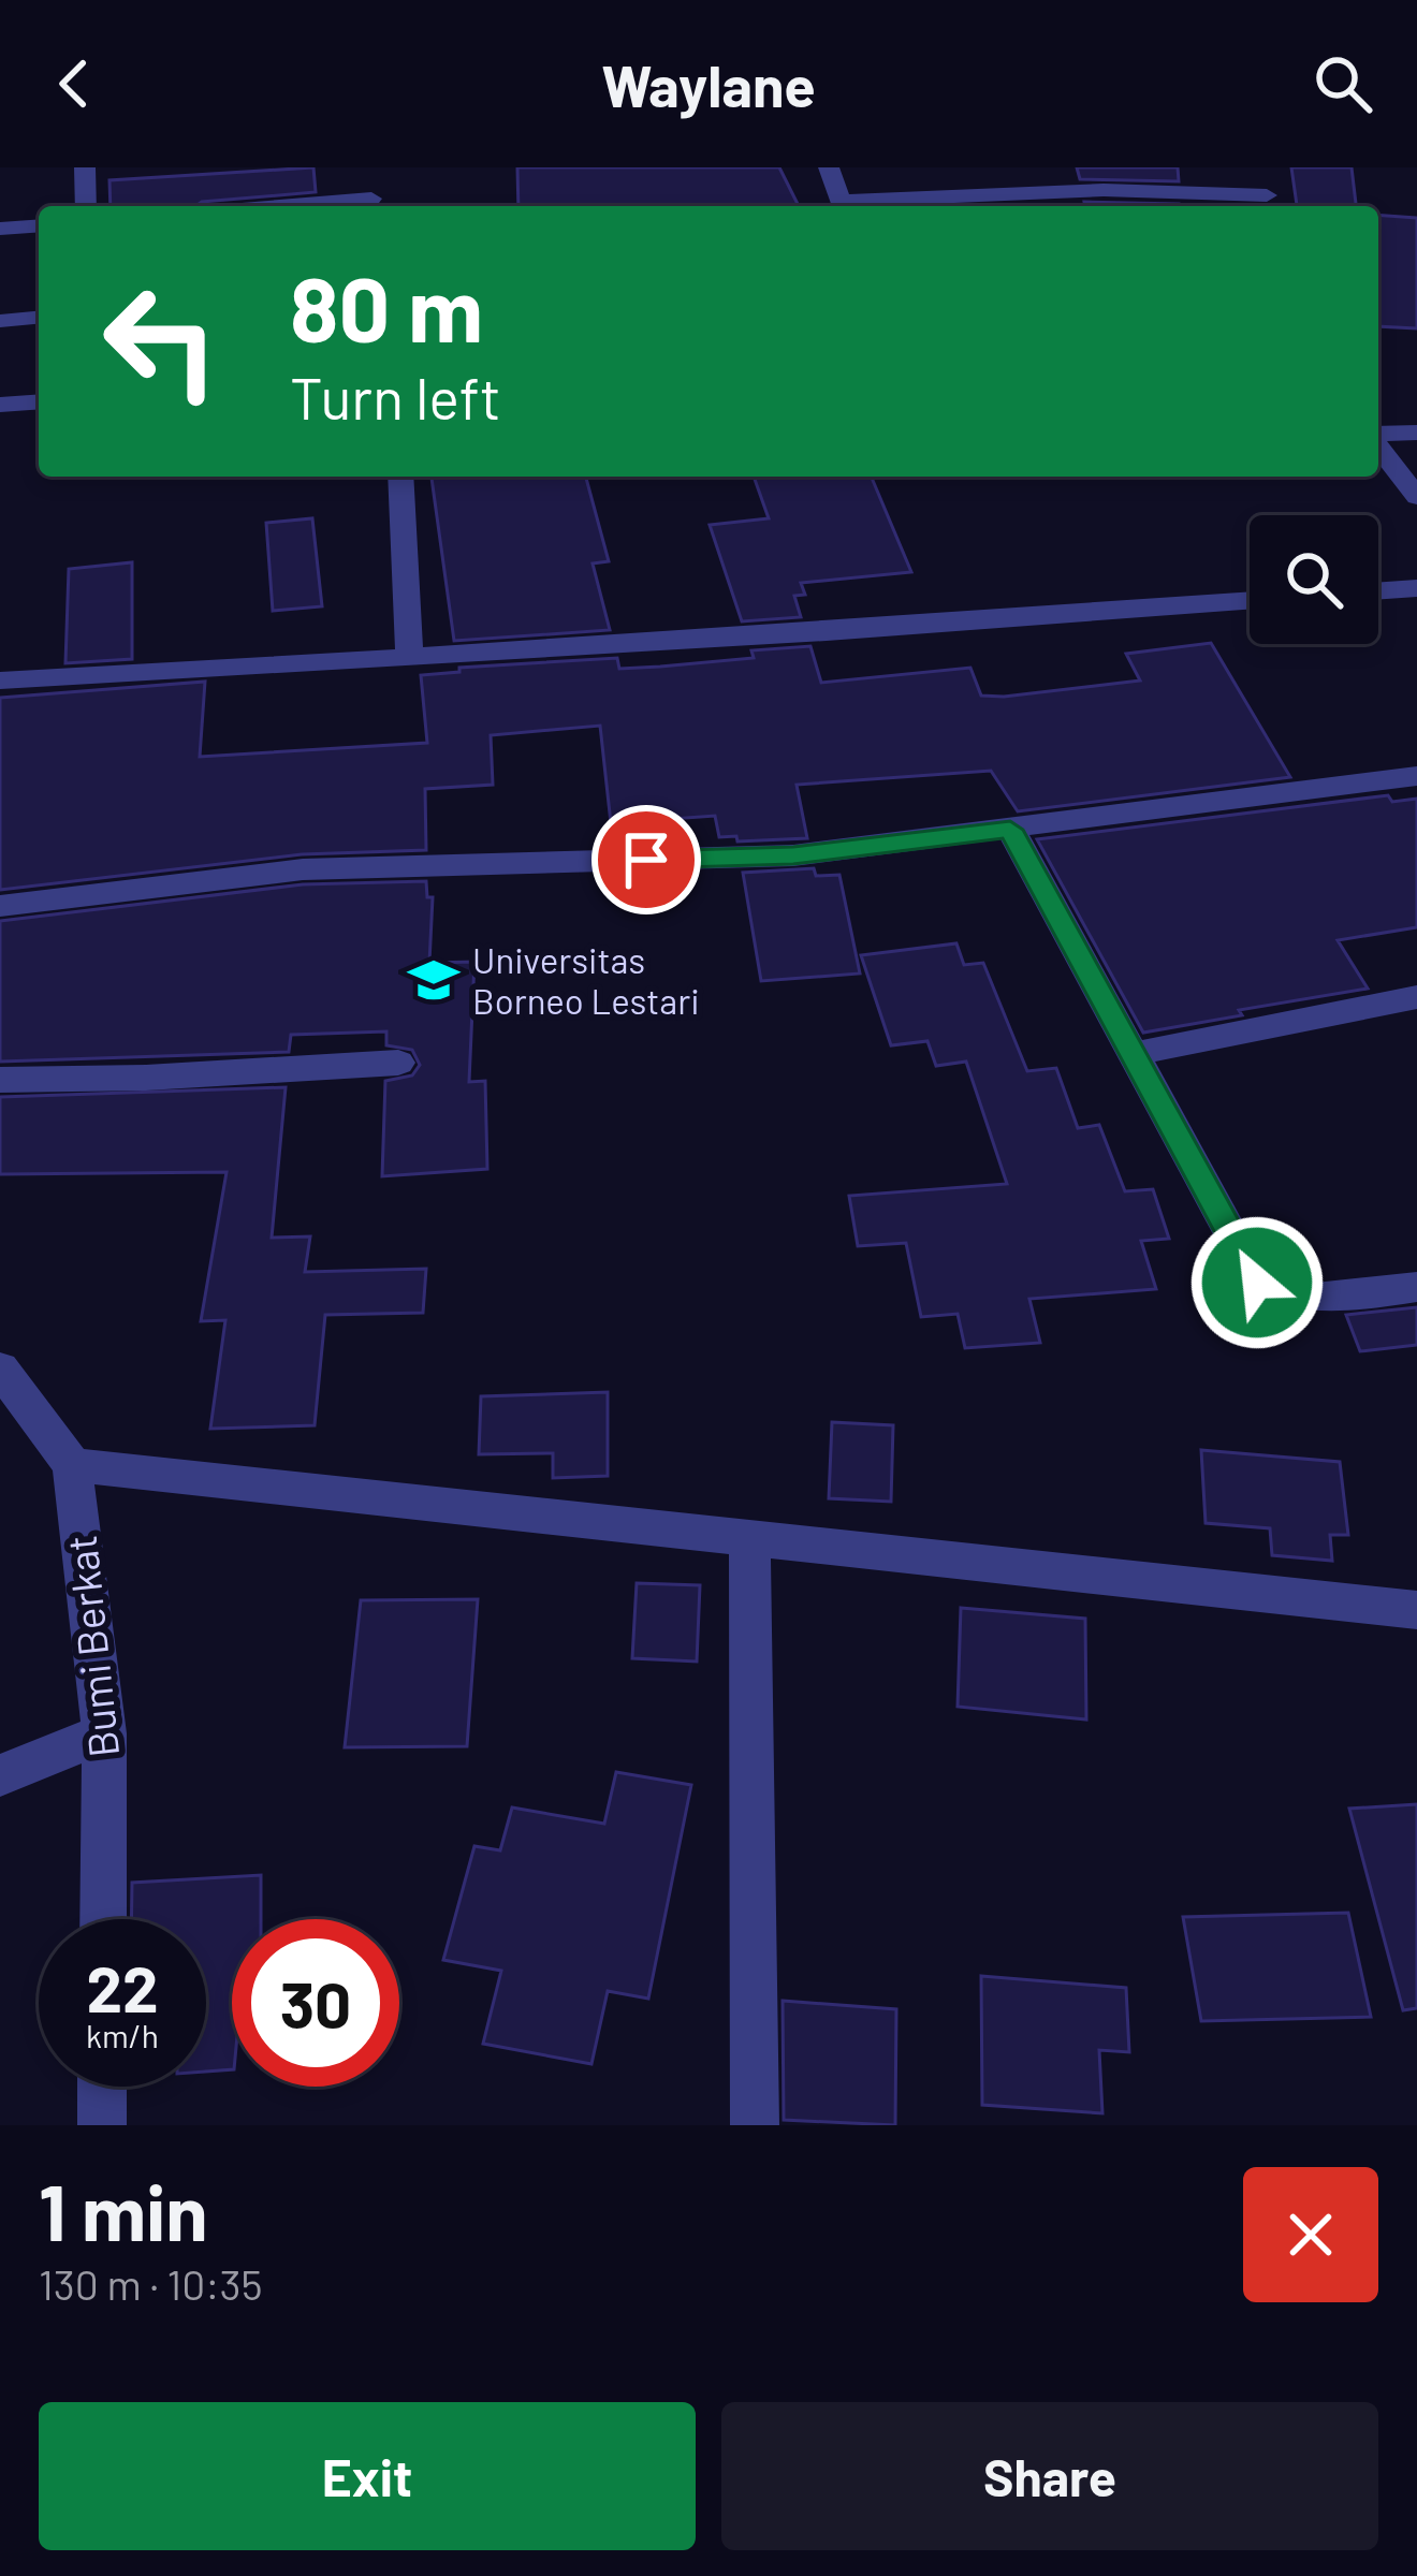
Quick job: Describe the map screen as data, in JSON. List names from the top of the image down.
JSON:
{
  "streets": {
    "street": ["Bumi Berkat"]
  },
  "places": {
    "school or university": ["Universitas Borneo Lestari"]
  },
  "page": {
    "header": "Waylane",
    "turn": ["80 m", "Turn left"],
    "speed": "22 km/h",
    "limit": "30",
    "heading": ["1 min", "130 m · 10:35"],
    "buttons": ["Exit", "Share"]
  }
}
